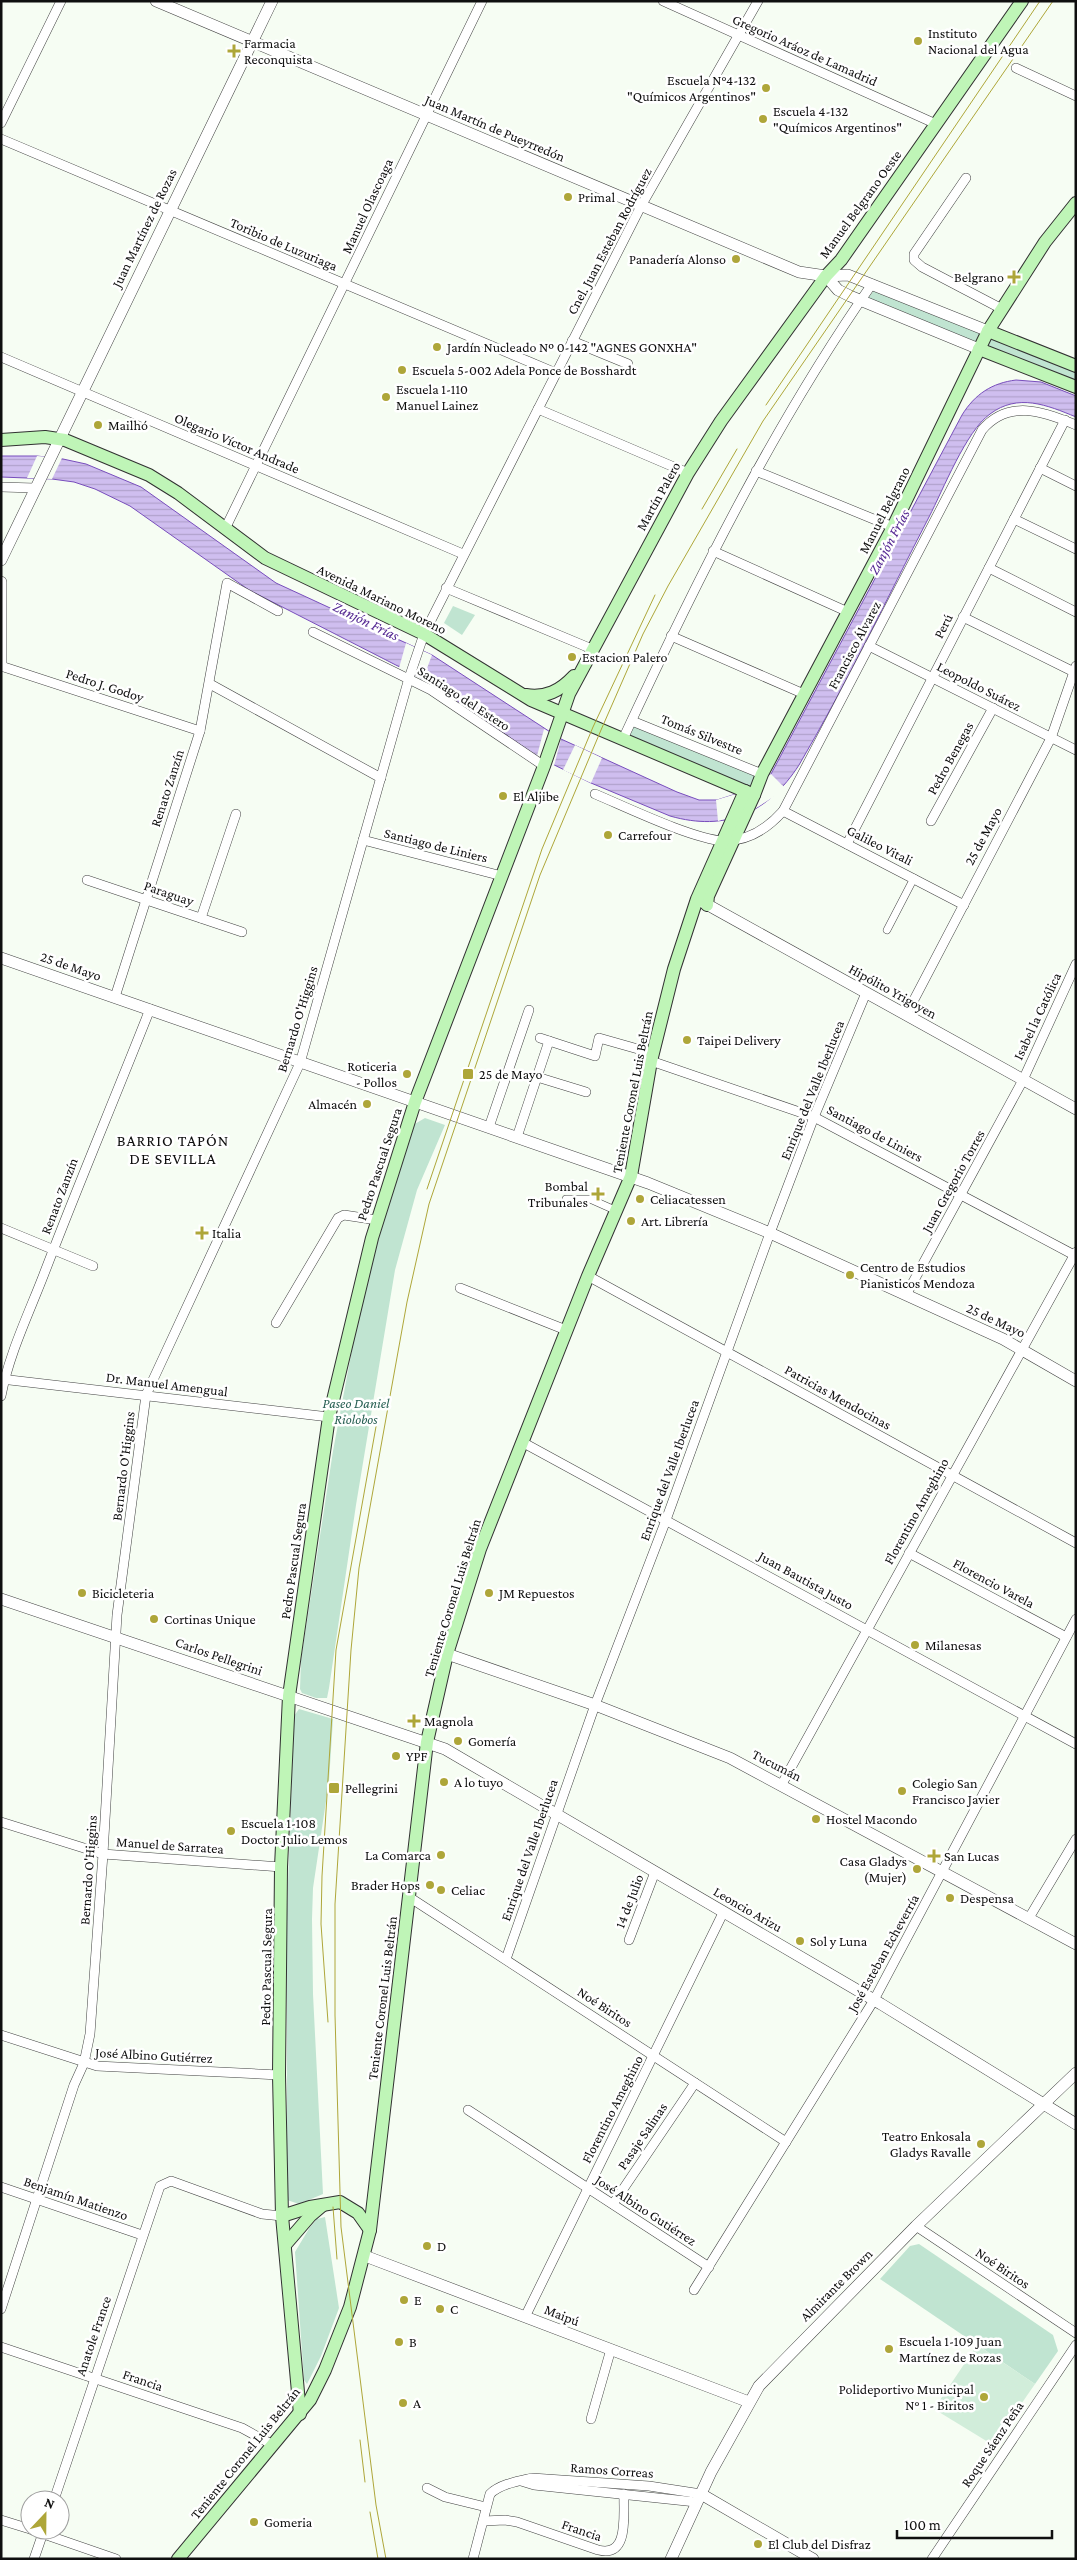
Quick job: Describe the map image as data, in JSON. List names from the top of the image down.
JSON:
{
  "streets": {
    "main road": [
      "Manuel Belgrano Oeste",
      "Martín Palero",
      "Manuel Belgrano",
      "Avenida Mariano Moreno",
      "Teniente Coronel Luis Beltrán",
      "Pedro Pascual Segura"
    ],
    "street": [
      "Gregorio Aráoz de Lamadrid",
      "Juan Martín de Pueyrredón",
      "Manuel Olascoaga",
      "Juan Martínez de Rozas",
      "Cnel. Juan Esteban Rodríguez",
      "Toribio de Luzuriaga",
      "Olegario Víctor Andrade",
      "Perú",
      "Francisco Álvarez",
      "Pedro J. Godoy",
      "Leopoldo Suárez",
      "Santiago del Estero",
      "Tomás Silvestre",
      "Pedro Benegas",
      "Renato Zanzín",
      "25 de Mayo",
      "Santiago de Liniers",
      "Galileo Vitali",
      "Paraguay",
      "Hipólito Yrigoyen",
      "Isabel la Católica",
      "Bernardo O'Higgins",
      "Enrique del Valle Iberlucea",
      "Juan Gregorio Torres",
      "Dr. Manuel Amengual",
      "Patricias Mendocinas",
      "Florentino Ameghino",
      "Juan Bautista Justo",
      "Florencio Varela",
      "Carlos Pellegrini",
      "Tucumán",
      "Manuel de Sarratea",
      "14 de Julio",
      "Leoncio Arizu",
      "José Esteban Echeverría",
      "Noé Biritos",
      "José Albino Gutiérrez",
      "Pasaje Salinas",
      "Benjamín Matienzo",
      "Almirante Brown",
      "Maipú",
      "Anatole France",
      "Francia",
      "Roque Sáenz Peña",
      "Ramos Correas"
    ]
  },
  "crossings": [
    ["Gregorio Aráoz de Lamadrid", "Manuel Belgrano Oeste"],
    ["Gregorio Aráoz de Lamadrid", "Cnel. Juan Esteban Rodríguez"],
    ["Juan Martín de Pueyrredón", "Manuel Belgrano Oeste"],
    ["Juan Martín de Pueyrredón", "Manuel Olascoaga"],
    ["Juan Martín de Pueyrredón", "Juan Martínez de Rozas"],
    ["Juan Martín de Pueyrredón", "Cnel. Juan Esteban Rodríguez"],
    ["Juan Martín de Pueyrredón", "Martín Palero"],
    ["Juan Martín de Pueyrredón", "Manuel Belgrano"],
    ["Manuel Belgrano Oeste", "Martín Palero"],
    ["Manuel Olascoaga", "Toribio de Luzuriaga"],
    ["Manuel Olascoaga", "Olegario Víctor Andrade"],
    ["Manuel Olascoaga", "Avenida Mariano Moreno"],
    ["Juan Martínez de Rozas", "Toribio de Luzuriaga"],
    ["Juan Martínez de Rozas", "Olegario Víctor Andrade"],
    ["Juan Martínez de Rozas", "Avenida Mariano Moreno"],
    ["Cnel. Juan Esteban Rodríguez", "Toribio de Luzuriaga"],
    ["Cnel. Juan Esteban Rodríguez", "Olegario Víctor Andrade"],
    ["Cnel. Juan Esteban Rodríguez", "Avenida Mariano Moreno"],
    ["Cnel. Juan Esteban Rodríguez", "Bernardo O'Higgins"],
    ["Martín Palero", "Avenida Mariano Moreno"],
    ["Martín Palero", "Pedro Pascual Segura"],
    ["Manuel Belgrano", "Avenida Mariano Moreno"],
    ["Manuel Belgrano", "Tomás Silvestre"],
    ["Manuel Belgrano", "Teniente Coronel Luis Beltrán"],
    ["Perú", "Francisco Álvarez"],
    ["Perú", "Leopoldo Suárez"],
    ["Perú", "Galileo Vitali"],
    ["Francisco Álvarez", "Leopoldo Suárez"],
    ["Francisco Álvarez", "Galileo Vitali"],
    ["Pedro J. Godoy", "Renato Zanzín"],
    ["Leopoldo Suárez", "Pedro Benegas"],
    ["Leopoldo Suárez", "25 de Mayo"],
    ["Santiago del Estero", "Bernardo O'Higgins"],
    ["Santiago del Estero", "Pedro Pascual Segura"],
    ["Renato Zanzín", "25 de Mayo"],
    ["Renato Zanzín", "Paraguay"],
    ["Renato Zanzín", "Dr. Manuel Amengual"],
    ["25 de Mayo", "Galileo Vitali"],
    ["25 de Mayo", "Hipólito Yrigoyen"],
    ["25 de Mayo", "Bernardo O'Higgins"],
    ["25 de Mayo", "Enrique del Valle Iberlucea"],
    ["25 de Mayo", "Teniente Coronel Luis Beltrán"],
    ["25 de Mayo", "Pedro Pascual Segura"],
    ["25 de Mayo", "Juan Gregorio Torres"],
    ["25 de Mayo", "Florentino Ameghino"],
    ["Santiago de Liniers", "Bernardo O'Higgins"],
    ["Santiago de Liniers", "Enrique del Valle Iberlucea"],
    ["Santiago de Liniers", "Teniente Coronel Luis Beltrán"],
    ["Santiago de Liniers", "Pedro Pascual Segura"],
    ["Santiago de Liniers", "Juan Gregorio Torres"],
    ["Santiago de Liniers", "Florentino Ameghino"],
    ["Hipólito Yrigoyen", "Isabel la Católica"],
    ["Hipólito Yrigoyen", "Enrique del Valle Iberlucea"],
    ["Hipólito Yrigoyen", "Teniente Coronel Luis Beltrán"],
    ["Hipólito Yrigoyen", "Juan Gregorio Torres"],
    ["Isabel la Católica", "Juan Gregorio Torres"],
    ["Bernardo O'Higgins", "Dr. Manuel Amengual"],
    ["Bernardo O'Higgins", "Carlos Pellegrini"],
    ["Bernardo O'Higgins", "Manuel de Sarratea"],
    ["Bernardo O'Higgins", "José Albino Gutiérrez"],
    ["Bernardo O'Higgins", "Benjamín Matienzo"],
    ["Enrique del Valle Iberlucea", "Patricias Mendocinas"],
    ["Enrique del Valle Iberlucea", "Juan Bautista Justo"],
    ["Enrique del Valle Iberlucea", "Tucumán"],
    ["Enrique del Valle Iberlucea", "Leoncio Arizu"],
    ["Enrique del Valle Iberlucea", "Noé Biritos"],
    ["Teniente Coronel Luis Beltrán", "Pedro Pascual Segura"],
    ["Teniente Coronel Luis Beltrán", "Patricias Mendocinas"],
    ["Teniente Coronel Luis Beltrán", "Juan Bautista Justo"],
    ["Teniente Coronel Luis Beltrán", "Carlos Pellegrini"],
    ["Teniente Coronel Luis Beltrán", "Tucumán"],
    ["Teniente Coronel Luis Beltrán", "Leoncio Arizu"],
    ["Teniente Coronel Luis Beltrán", "Noé Biritos"],
    ["Teniente Coronel Luis Beltrán", "Maipú"],
    ["Teniente Coronel Luis Beltrán", "Francia"],
    ["Pedro Pascual Segura", "Dr. Manuel Amengual"],
    ["Pedro Pascual Segura", "Carlos Pellegrini"],
    ["Pedro Pascual Segura", "Manuel de Sarratea"],
    ["Pedro Pascual Segura", "José Albino Gutiérrez"],
    ["Pedro Pascual Segura", "Anatole France"],
    ["Patricias Mendocinas", "Florentino Ameghino"],
    ["Florentino Ameghino", "Juan Bautista Justo"],
    ["Florentino Ameghino", "Florencio Varela"],
    ["Florentino Ameghino", "Tucumán"],
    ["Florentino Ameghino", "Leoncio Arizu"],
    ["Florentino Ameghino", "Noé Biritos"],
    ["Florentino Ameghino", "José Albino Gutiérrez"],
    ["Florentino Ameghino", "Maipú"],
    ["Juan Bautista Justo", "José Esteban Echeverría"],
    ["Florencio Varela", "José Esteban Echeverría"],
    ["Carlos Pellegrini", "Leoncio Arizu"],
    ["Tucumán", "José Esteban Echeverría"],
    ["14 de Julio", "Leoncio Arizu"],
    ["Leoncio Arizu", "José Esteban Echeverría"],
    ["Leoncio Arizu", "Almirante Brown"],
    ["José Esteban Echeverría", "Noé Biritos"],
    ["José Esteban Echeverría", "José Albino Gutiérrez"],
    ["Noé Biritos", "Pasaje Salinas"],
    ["Noé Biritos", "Almirante Brown"],
    ["José Albino Gutiérrez", "Pasaje Salinas"],
    ["Benjamín Matienzo", "Anatole France"],
    ["Almirante Brown", "Maipú"],
    ["Almirante Brown", "Ramos Correas"],
    ["Anatole France", "Francia"],
    ["Francia", "Ramos Correas"]
  ],
  "districts": ["BARRIO TAPÓN DE SEVILLA"],
  "water": ["Zanjón Frías"],
  "parks": ["Paseo Daniel Riolobos"],
  "places": {
    "other": [
      "Instituto Nacional del Agua",
      "Escuela N°4-132 \"Químicos Argentinos\"",
      "Escuela 4-132 \"Químicos Argentinos\"",
      "Primal",
      "Panadería Alonso",
      "Jardín Nucleado Nº 0-142 \"AGNES GONXHA\"",
      "Escuela 5-002 Adela Ponce de Bosshardt",
      "Escuela 1-110 Manuel Lainez",
      "Mailhó",
      "Estacion Palero",
      "El Aljibe",
      "Carrefour",
      "Taipei Delivery",
      "Roticeria - Pollos",
      "Almacén",
      "Celiacatessen",
      "Art. Librería",
      "Centro de Estudios Pianisticos Mendoza",
      "Bicicleteria",
      "JM Repuestos",
      "Cortinas Unique",
      "Milanesas",
      "Gomería",
      "YPF",
      "A lo tuyo",
      "Colegio San Francisco Javier",
      "Hostel Macondo",
      "Escuela 1-108 Doctor Julio Lemos",
      "La Comarca",
      "Casa Gladys (Mujer)",
      "Brader Hops",
      "Celiac",
      "Despensa",
      "Sol y Luna",
      "Teatro Enkosala Gladys Ravalle",
      "D",
      "E",
      "C",
      "B",
      "Escuela 1-109 Juan Martínez de Rozas",
      "Polideportivo Municipal N° 1 - Biritos",
      "A",
      "Gomeria",
      "El Club del Disfraz"
    ],
    "health": [
      "Farmacia Reconquista",
      "Belgrano",
      "Bombal Tribunales",
      "Italia",
      "Magnola",
      "San Lucas"
    ],
    "transit": ["25 de Mayo", "Pellegrini"]
  },
  "scale_bar": "100 m",
  "north": "top"
}
